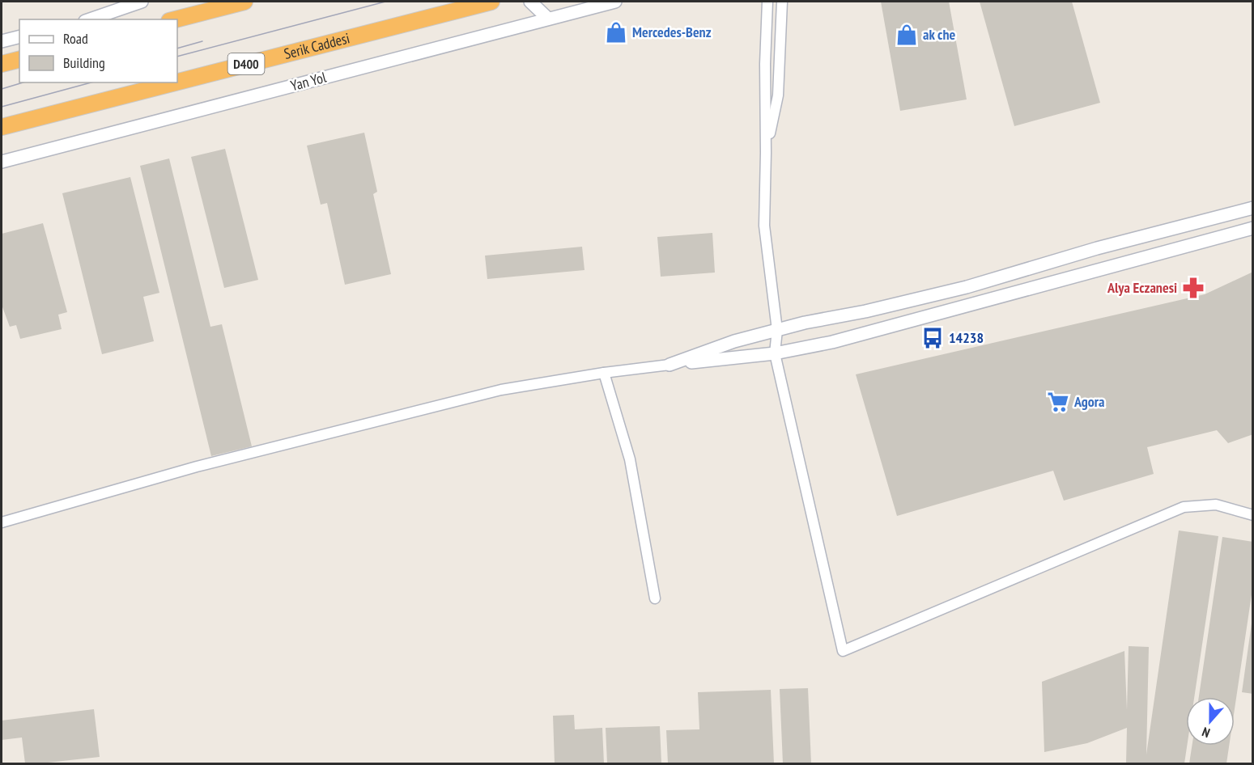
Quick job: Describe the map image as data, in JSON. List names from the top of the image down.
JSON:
{
  "streets": {
    "highway": ["Serik Caddesi", "D400"],
    "street": ["Yan Yol"]
  },
  "places": {
    "shop": ["Mercedes-Benz", "ak che"],
    "pharmacy": ["Alya Eczanesi"],
    "bus stop": ["14238"],
    "supermarket": ["Agora"]
  },
  "legend": ["Road", "Building"],
  "north": "bottom"
}
